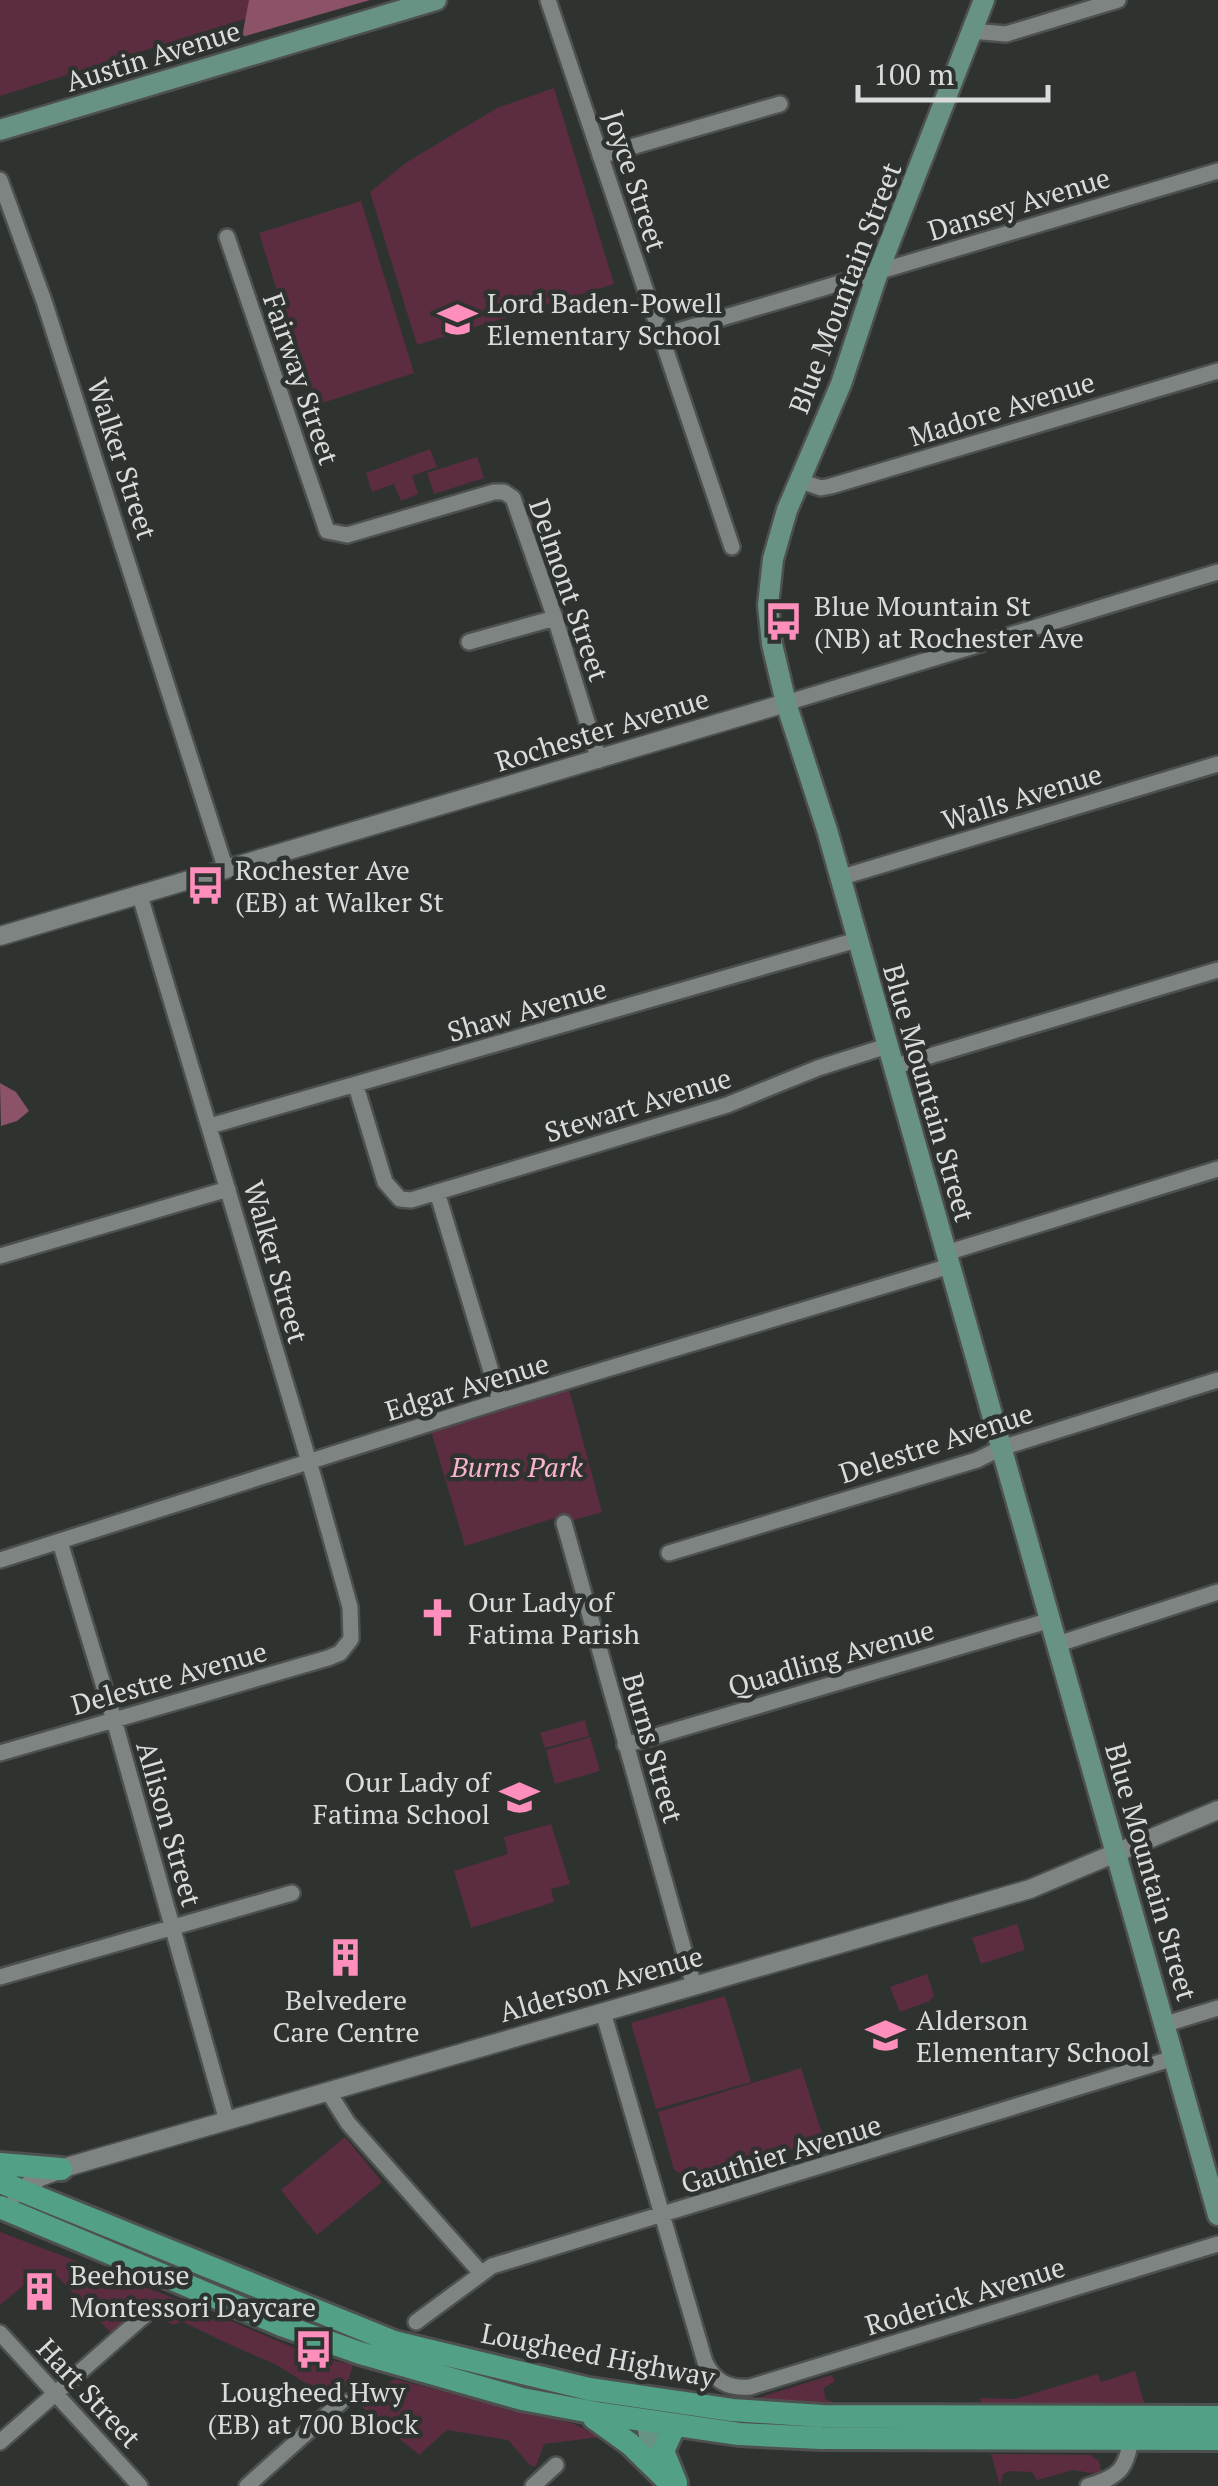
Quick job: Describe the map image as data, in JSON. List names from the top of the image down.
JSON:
{
  "streets": {
    "main road": ["Austin Avenue", "Blue Mountain Street", "Lougheed Highway"],
    "street": [
      "Joyce Street",
      "Dansey Avenue",
      "Fairway Street",
      "Madore Avenue",
      "Walker Street",
      "Delmont Street",
      "Rochester Avenue",
      "Walls Avenue",
      "Shaw Avenue",
      "Stewart Avenue",
      "Edgar Avenue",
      "Delestre Avenue",
      "Quadling Avenue",
      "Burns Street",
      "Allison Street",
      "Alderson Avenue",
      "Gauthier Avenue",
      "Roderick Avenue",
      "Hart Street"
    ]
  },
  "crossings": [
    ["Joyce Street", "Dansey Avenue"],
    ["Dansey Avenue", "Blue Mountain Street"],
    ["Blue Mountain Street", "Madore Avenue"],
    ["Blue Mountain Street", "Rochester Avenue"],
    ["Blue Mountain Street", "Walls Avenue"],
    ["Blue Mountain Street", "Shaw Avenue"],
    ["Blue Mountain Street", "Stewart Avenue"],
    ["Blue Mountain Street", "Edgar Avenue"],
    ["Blue Mountain Street", "Delestre Avenue"],
    ["Blue Mountain Street", "Quadling Avenue"],
    ["Blue Mountain Street", "Alderson Avenue"],
    ["Blue Mountain Street", "Gauthier Avenue"],
    ["Fairway Street", "Delmont Street"],
    ["Walker Street", "Rochester Avenue"],
    ["Walker Street", "Shaw Avenue"],
    ["Walker Street", "Edgar Avenue"],
    ["Walker Street", "Delestre Avenue"],
    ["Delmont Street", "Rochester Avenue"],
    ["Shaw Avenue", "Stewart Avenue"],
    ["Edgar Avenue", "Allison Street"],
    ["Delestre Avenue", "Allison Street"],
    ["Quadling Avenue", "Burns Street"],
    ["Burns Street", "Alderson Avenue"],
    ["Allison Street", "Alderson Avenue"],
    ["Alderson Avenue", "Lougheed Highway"],
    ["Gauthier Avenue", "Roderick Avenue"]
  ],
  "parks": ["Burns Park"],
  "places": {
    "school or university": ["Lord Baden-Powell Elementary School", "Our Lady of Fatima School", "Alderson Elementary School"],
    "bus stop": ["Blue Mountain St (NB) at Rochester Ave", "Rochester Ave (EB) at Walker St", "Lougheed Hwy (EB) at 700 Block"],
    "church": ["Our Lady of Fatima Parish"],
    "building": ["Belvedere Care Centre", "Beehouse Montessori Daycare"]
  },
  "scale_bar": "100 m"
}
